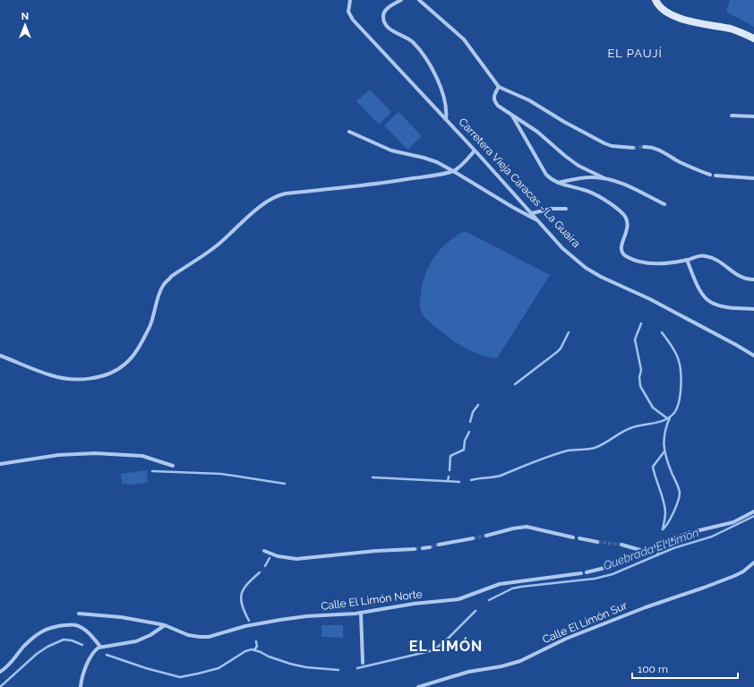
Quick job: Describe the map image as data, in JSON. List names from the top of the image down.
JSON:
{
  "streets": {
    "street": ["Carretera Vieja Caracas - La Guaira", "Calle El Limón Norte", "Calle El Limón Sur"]
  },
  "districts": ["EL PAUJÍ", "EL LIMÓN"],
  "water": ["Quebrada El Limón"],
  "scale_bar": "100 m",
  "north": "top"
}
